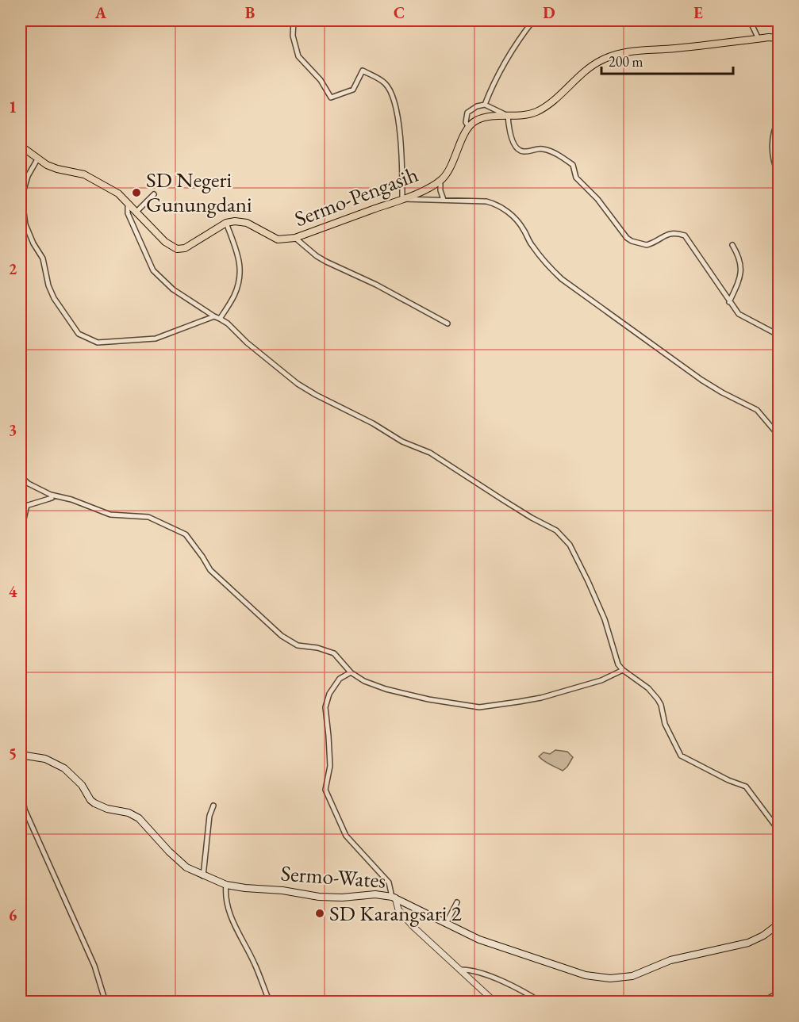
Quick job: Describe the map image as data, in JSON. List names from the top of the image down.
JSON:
{
  "streets": {
    "main road": ["Sermo-Pengasih", "Sermo-Wates"]
  },
  "places": ["SD Negeri Gunungdani", "SD Karangsari 2"],
  "scale_bar": "200 m",
  "grid": {
    "columns": [
      "A",
      "B",
      "C",
      "D",
      "E"
    ],
    "rows": [
      "1",
      "2",
      "3",
      "4",
      "5",
      "6"
    ]
  }
}
